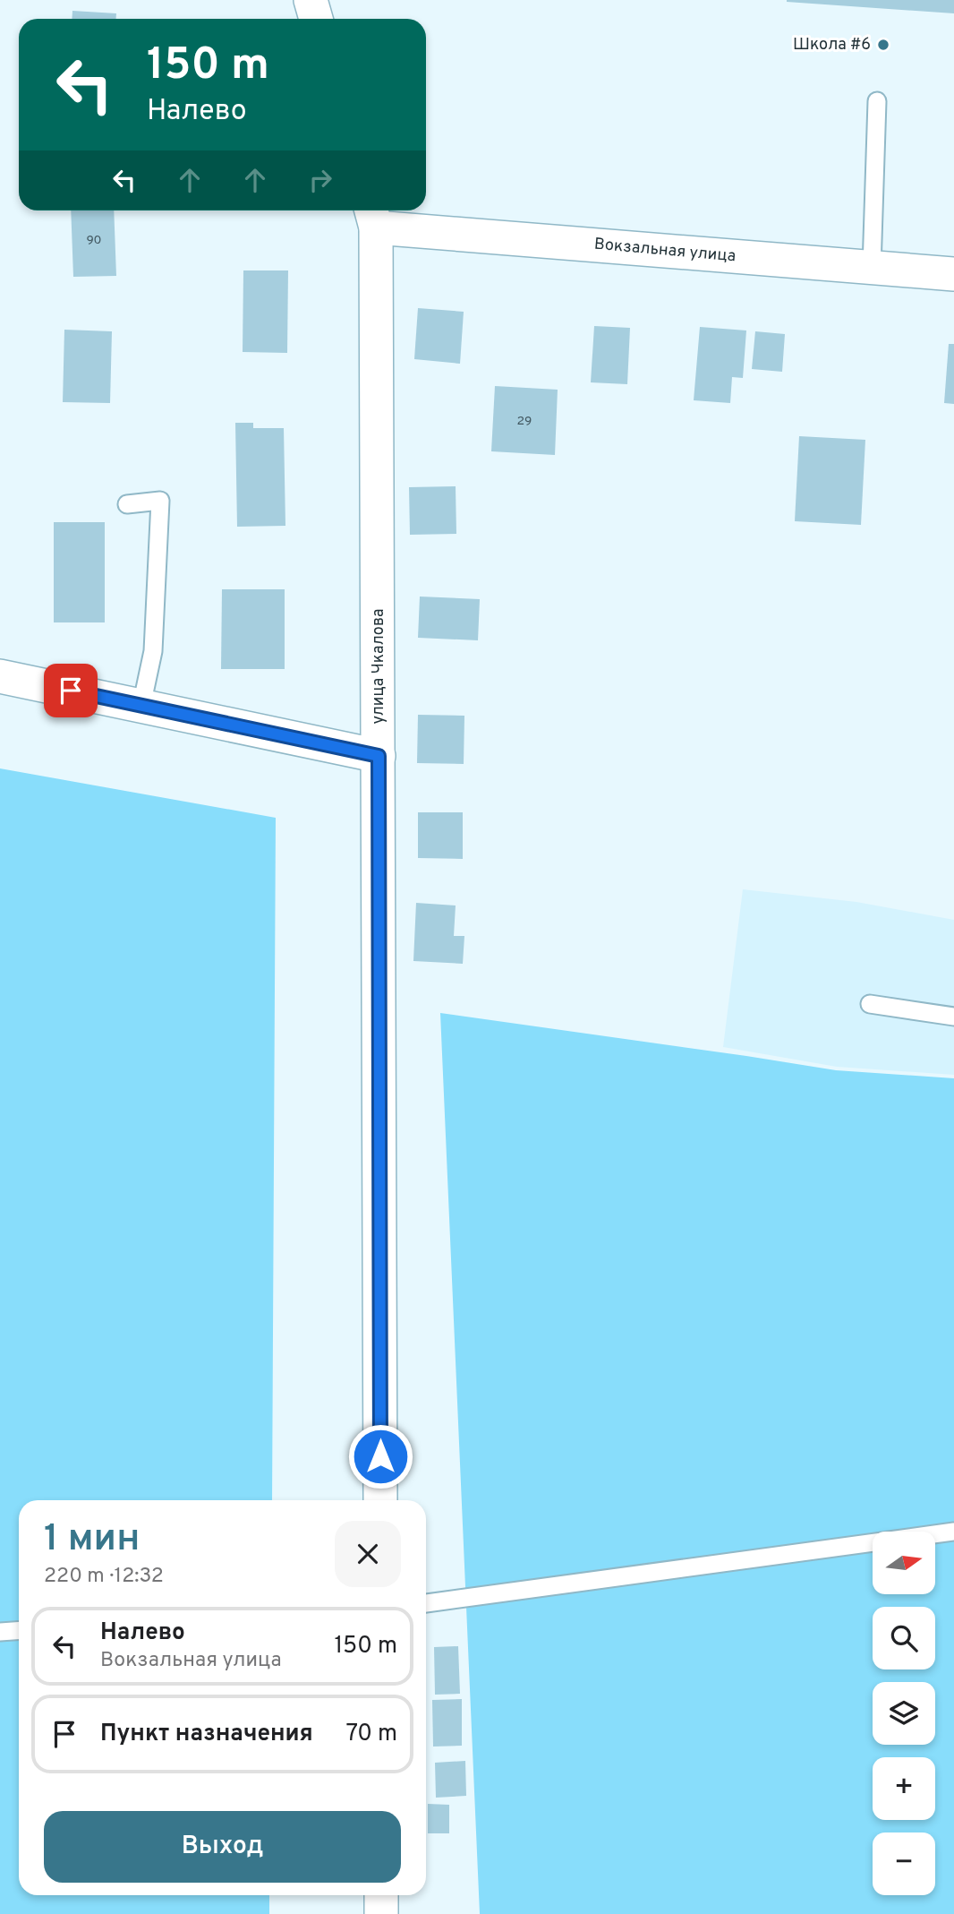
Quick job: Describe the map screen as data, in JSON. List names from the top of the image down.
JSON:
{
  "streets": {
    "street": ["Вокзальная улица", "улица Чкалова"]
  },
  "crossings": [
    ["Вокзальная улица", "улица Чкалова"]
  ],
  "places": ["Школа #6"],
  "house_numbers": ["90", "29"],
  "north": "right",
  "page": {
    "turn": ["150 m", "Налево"],
    "heading": ["1 мин", "220 m · 12:32"],
    "map_buttons": ["+", "−"],
    "list": [
      {
        "name": "Налево",
        "note": "Вокзальная улица",
        "value": "150 m"
      },
      {
        "name": "Пункт назначения",
        "value": "70 m"
      }
    ],
    "buttons": "Выход"
  }
}
